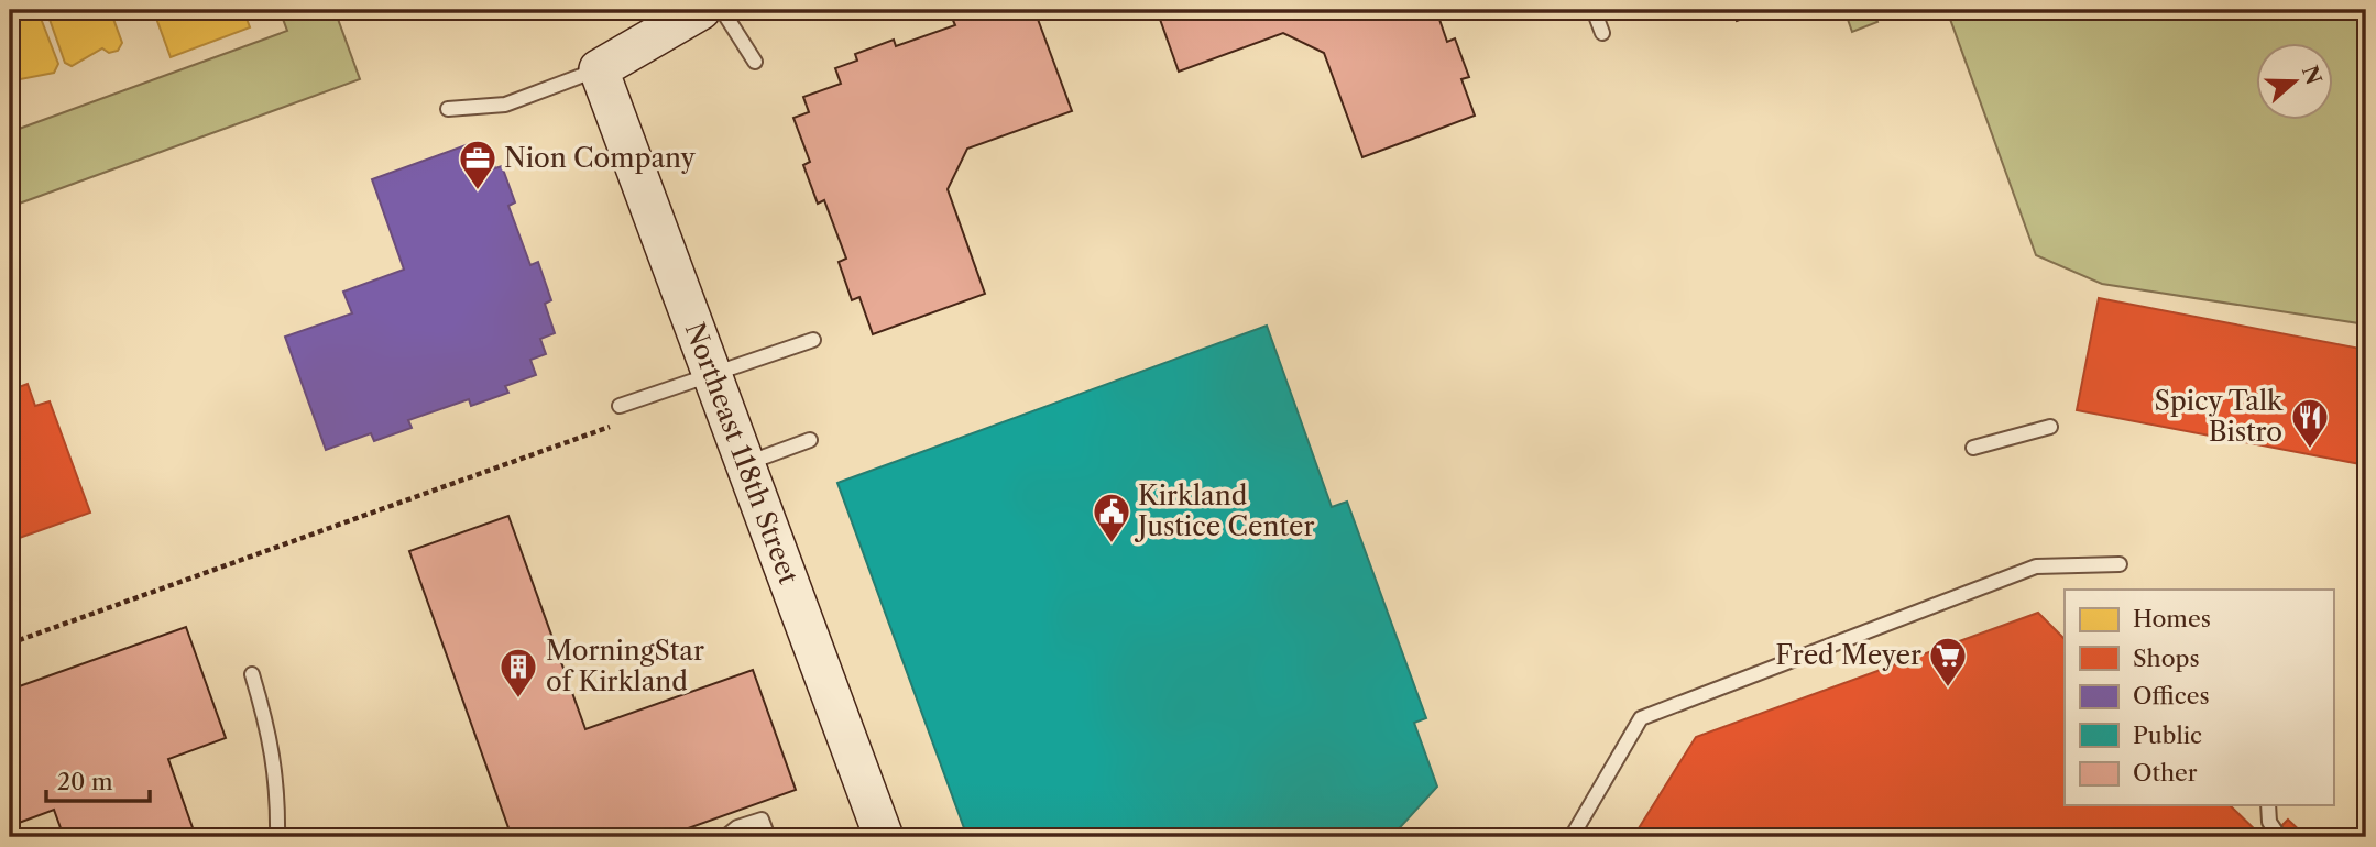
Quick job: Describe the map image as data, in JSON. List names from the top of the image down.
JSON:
{
  "streets": {
    "street": ["Northeast 118th Street"]
  },
  "places": {
    "office": ["Nion Company"],
    "restaurant": ["Spicy Talk Bistro"],
    "public building": ["Kirkland Justice Center"],
    "supermarket": ["Fred Meyer"],
    "building": ["MorningStar of Kirkland"]
  },
  "legend": [
    "Homes",
    "Shops",
    "Offices",
    "Public",
    "Other"
  ],
  "scale_bar": "20 m",
  "north": "right"
}
